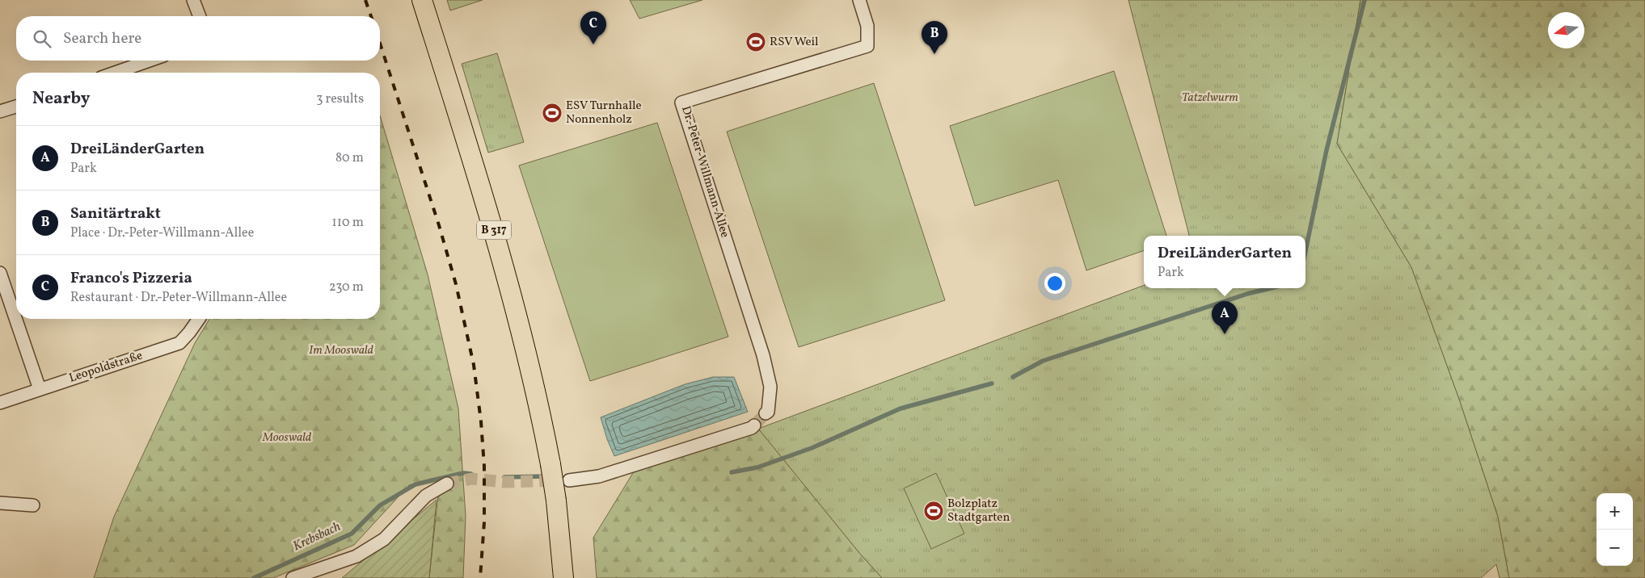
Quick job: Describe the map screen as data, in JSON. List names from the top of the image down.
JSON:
{
  "streets": {
    "main road": ["B 317"],
    "street": ["Dr.-Peter-Willmann-Allee", "Leopoldstraße"]
  },
  "water": ["Krebsbach"],
  "parks": ["Tatzelwurm", "Im Mooswald", "Mooswald"],
  "places": {
    "sports": ["RSV Weil", "ESV Turnhalle Nonnenholz", "Bolzplatz Stadtgarten"]
  },
  "north": "left",
  "page": {
    "pins": ["C", "B", "A"],
    "search": "Search here",
    "heading": ["Nearby", "3 results"],
    "list": [
      {
        "mark": "A",
        "name": "DreiLänderGarten",
        "note": "Park",
        "value": "80 m"
      },
      {
        "mark": "B",
        "name": "Sanitärtrakt",
        "note": "Place · Dr.-Peter-Willmann-Allee",
        "value": "110 m"
      },
      {
        "mark": "C",
        "name": "Franco's Pizzeria",
        "note": "Restaurant · Dr.-Peter-Willmann-Allee",
        "value": "230 m"
      }
    ],
    "popup": ["DreiLänderGarten", "Park"],
    "map_buttons": ["+", "−"]
  }
}
